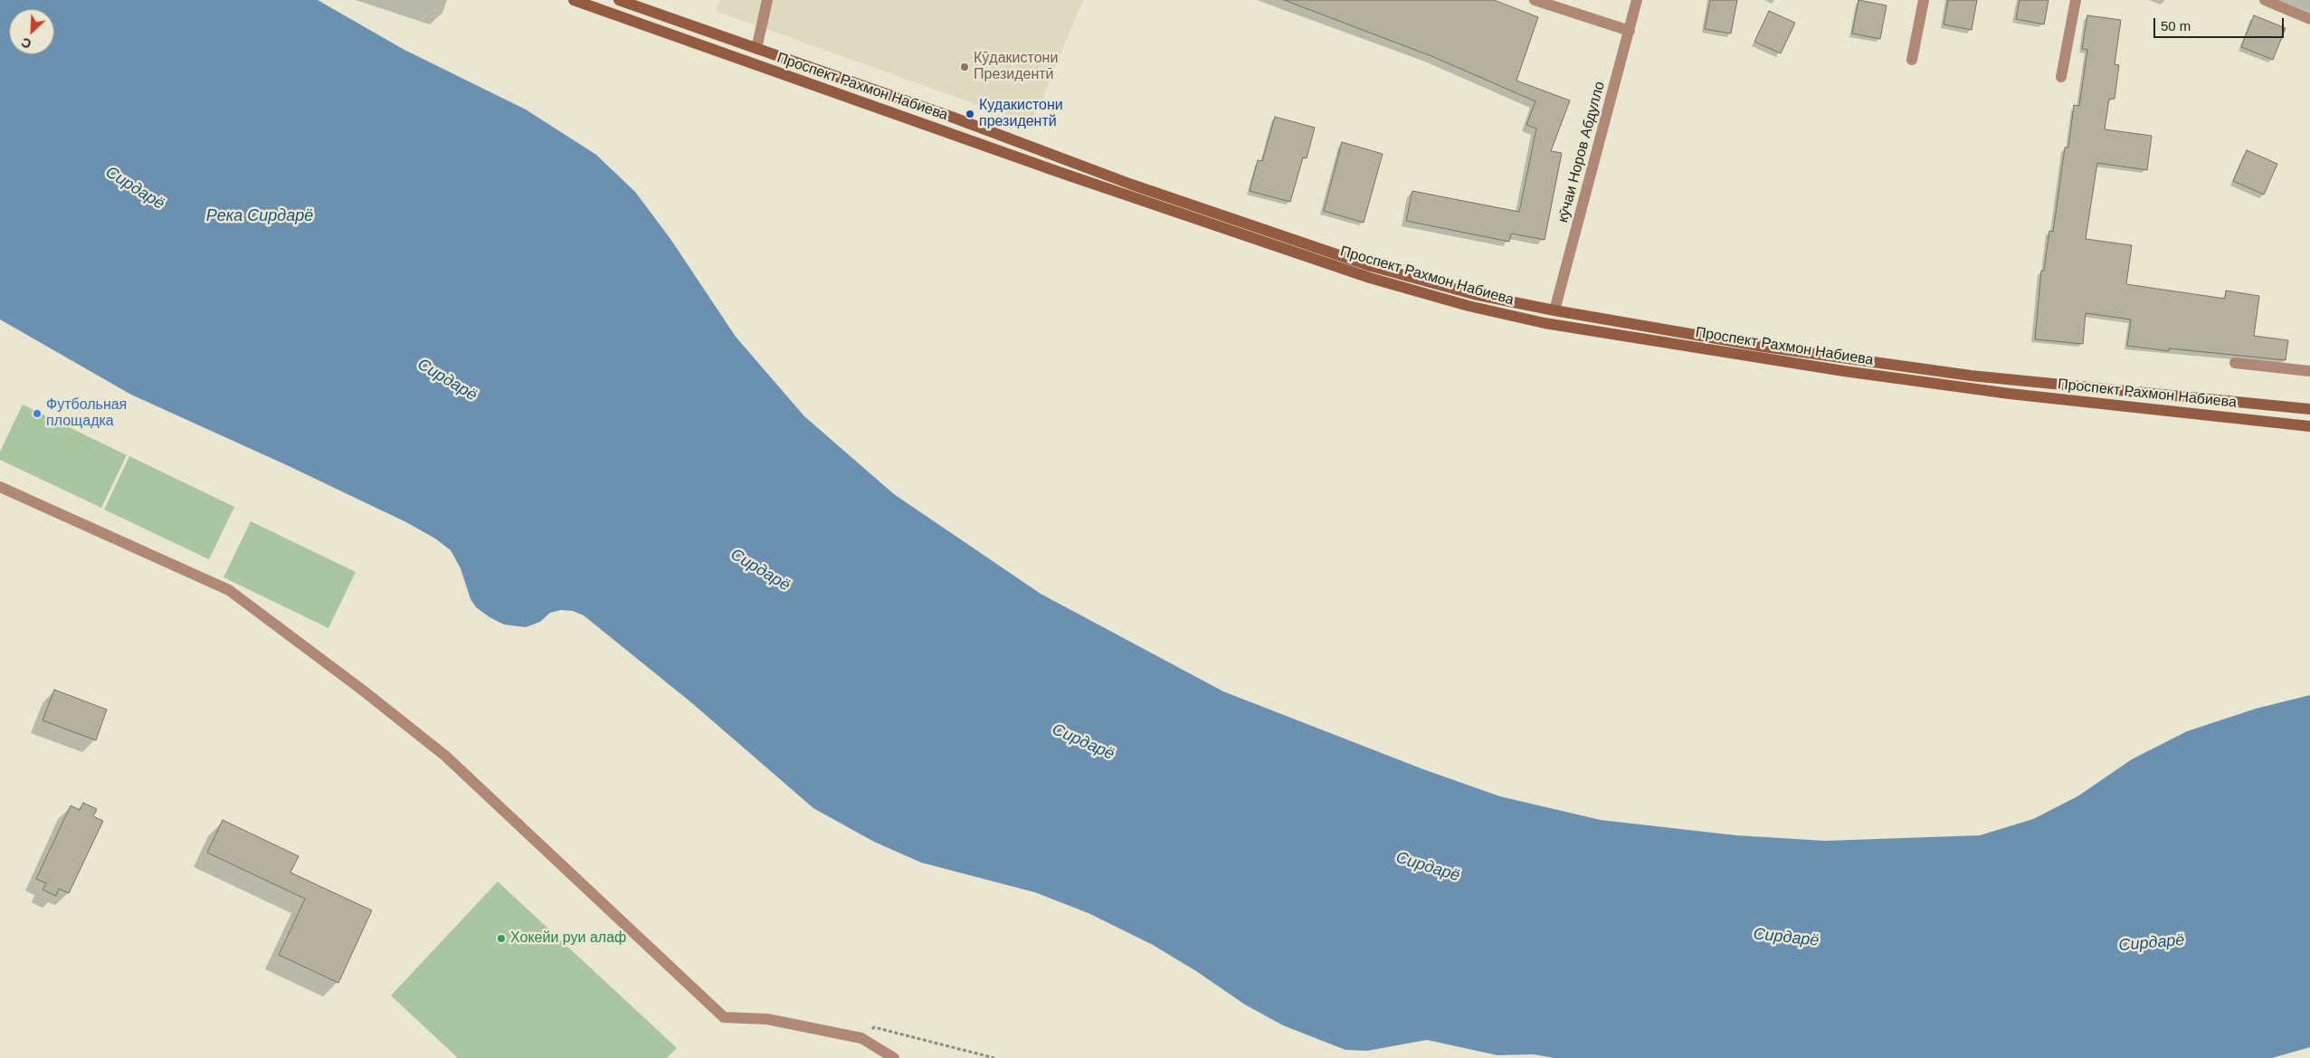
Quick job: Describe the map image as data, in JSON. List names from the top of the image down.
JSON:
{
  "streets": {
    "main road": ["Проспект Рахмон Набиева"],
    "street": ["кӯчаи Норов Абдулло"]
  },
  "crossings": [
    ["Проспект Рахмон Набиева", "кӯчаи Норов Абдулло"]
  ],
  "water": ["Сирдарё", "Река Сирдарё"],
  "places": [
    "Кӯдакистони Президентӣ",
    "Кудакистони президентй",
    "Футбольная площадка",
    "Хокейи руи алаф"
  ],
  "scale_bar": "50 m",
  "north": "bottom left"
}
